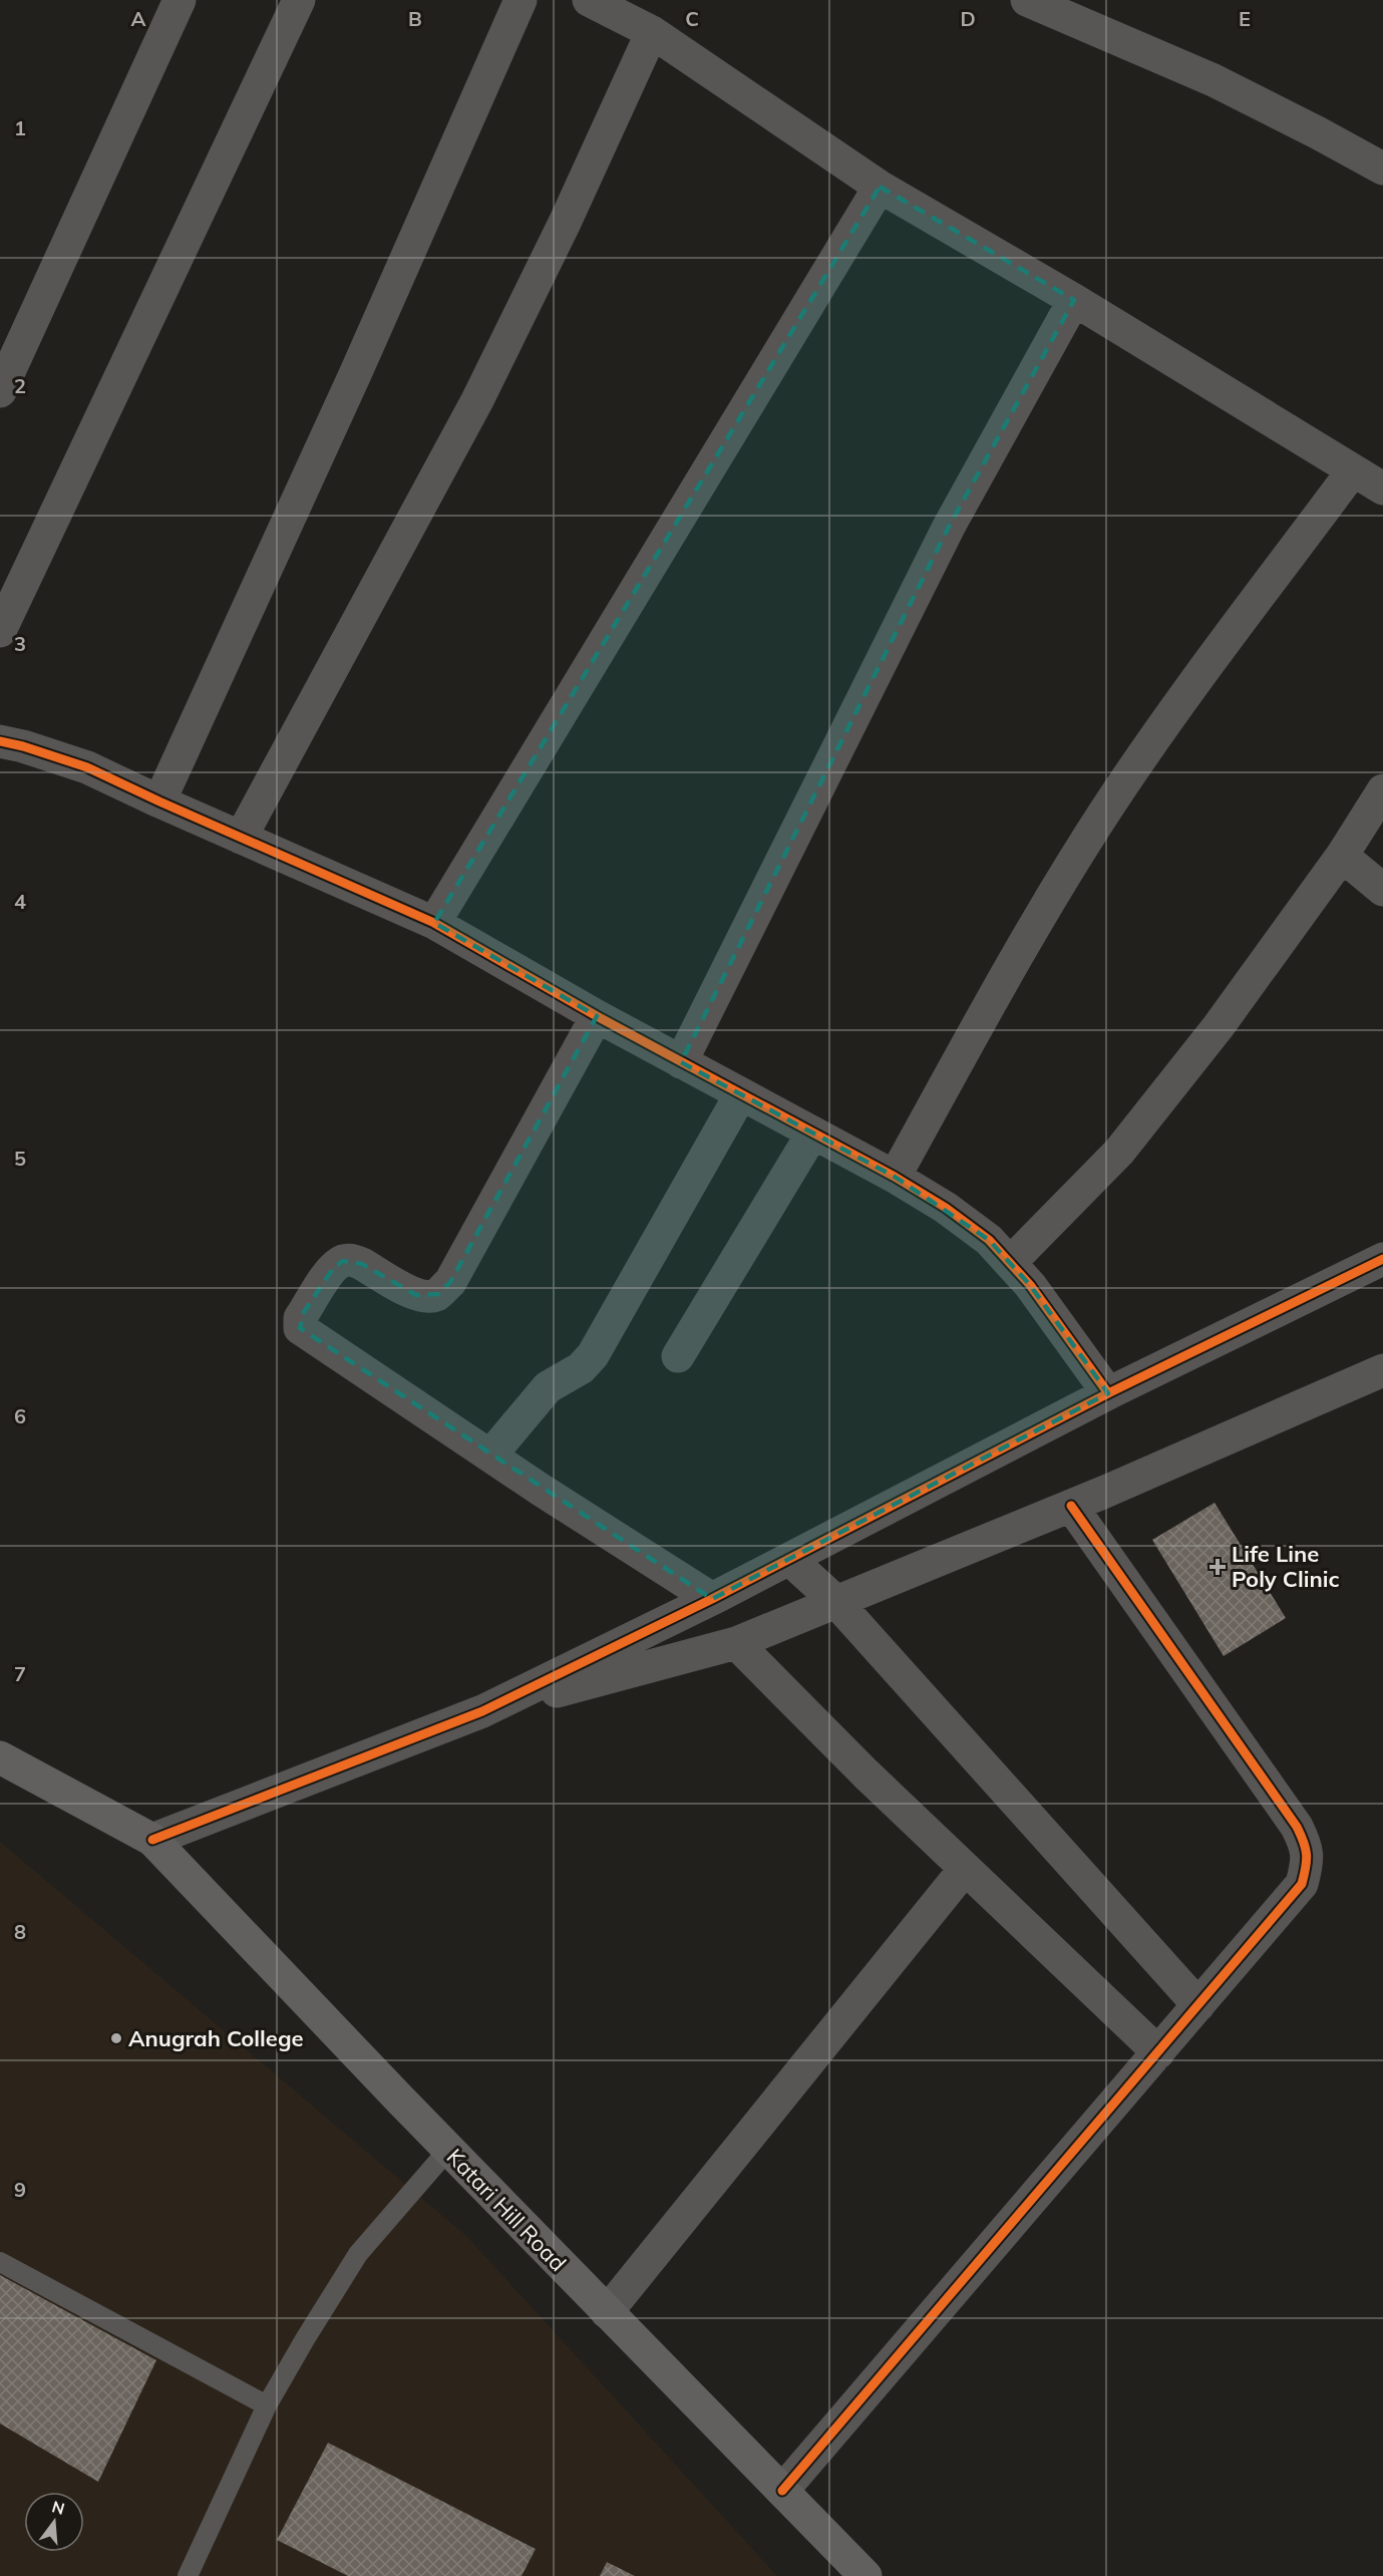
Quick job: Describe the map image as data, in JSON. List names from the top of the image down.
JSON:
{
  "streets": {
    "main road": ["Katari Hill Road"]
  },
  "places": {
    "health": ["Life Line Poly Clinic"],
    "other": ["Anugrah College"]
  },
  "north": "top",
  "grid": {
    "columns": [
      "A",
      "B",
      "C",
      "D",
      "E"
    ],
    "rows": [
      "1",
      "2",
      "3",
      "4",
      "5",
      "6",
      "7",
      "8",
      "9"
    ]
  }
}
